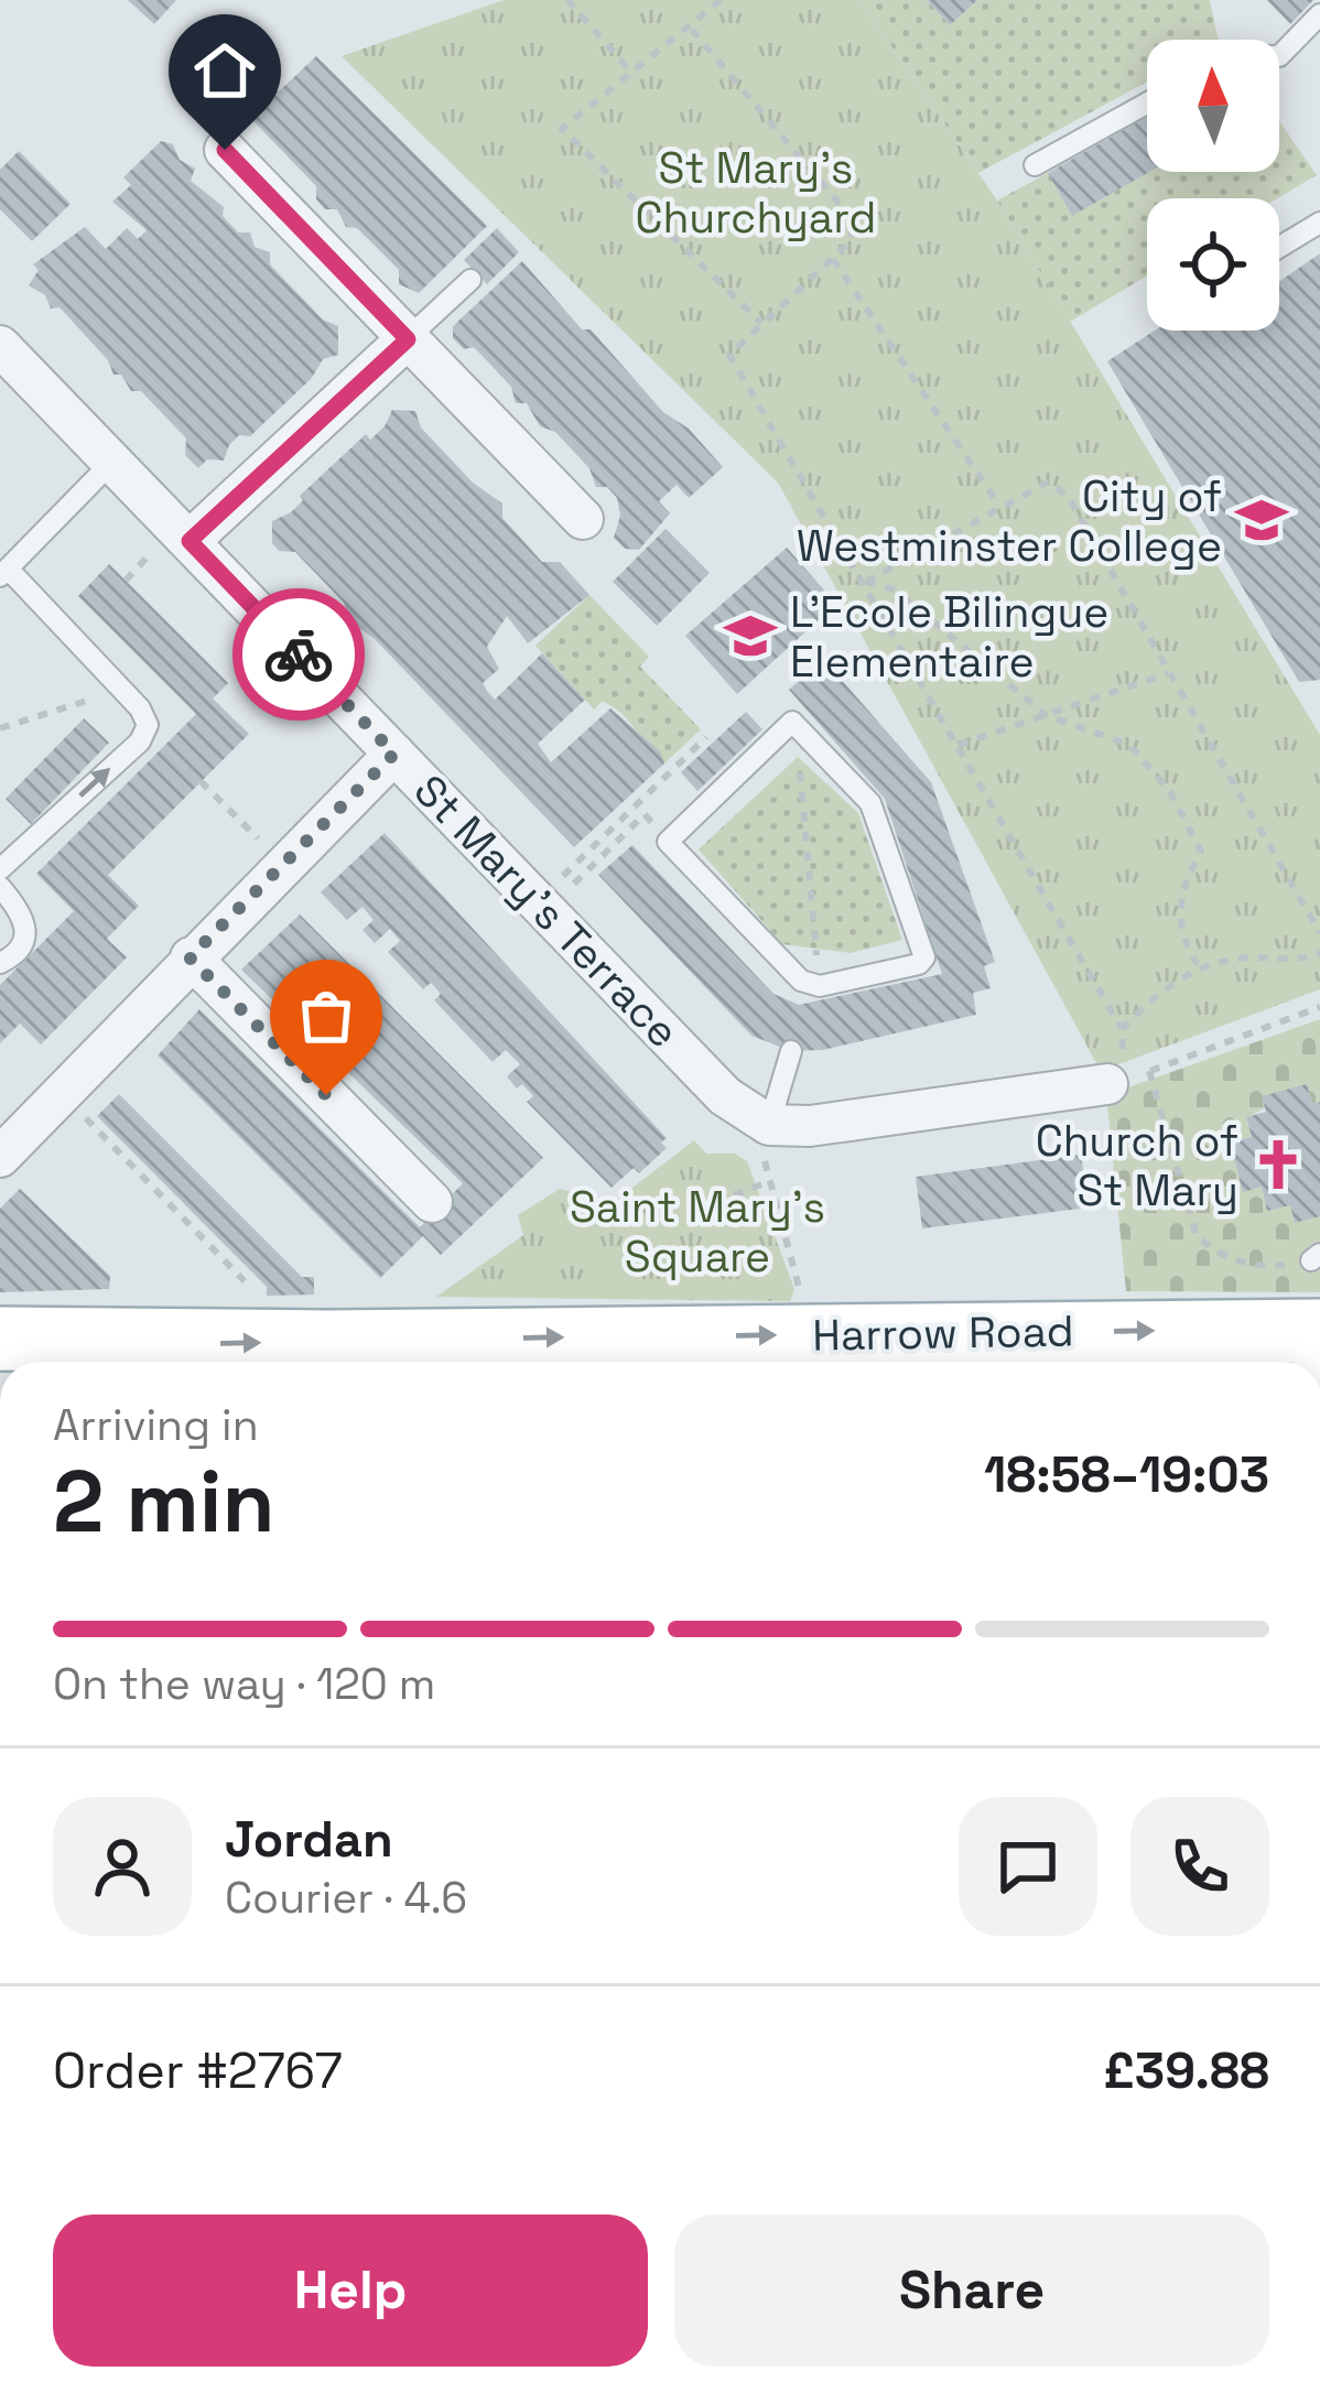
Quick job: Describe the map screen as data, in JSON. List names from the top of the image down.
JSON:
{
  "streets": {
    "main road": ["Harrow Road"],
    "street": ["St Mary's Terrace"]
  },
  "one_way": ["Harrow Road"],
  "parks": ["St Mary's Churchyard", "Saint Mary's Square"],
  "places": {
    "school or university": ["City of Westminster College", "L'Ecole Bilingue Elementaire"],
    "church": ["Church of St Mary"]
  },
  "north": "top",
  "page": {
    "heading": ["2 min", "Arriving in", "18:58–19:03"],
    "panel": [
      "Jordan",
      "Courier · 4.6",
      "Order #2767",
      "£39.88"
    ],
    "bar": "On the way · 120 m",
    "buttons": ["Help", "Share"]
  }
}
